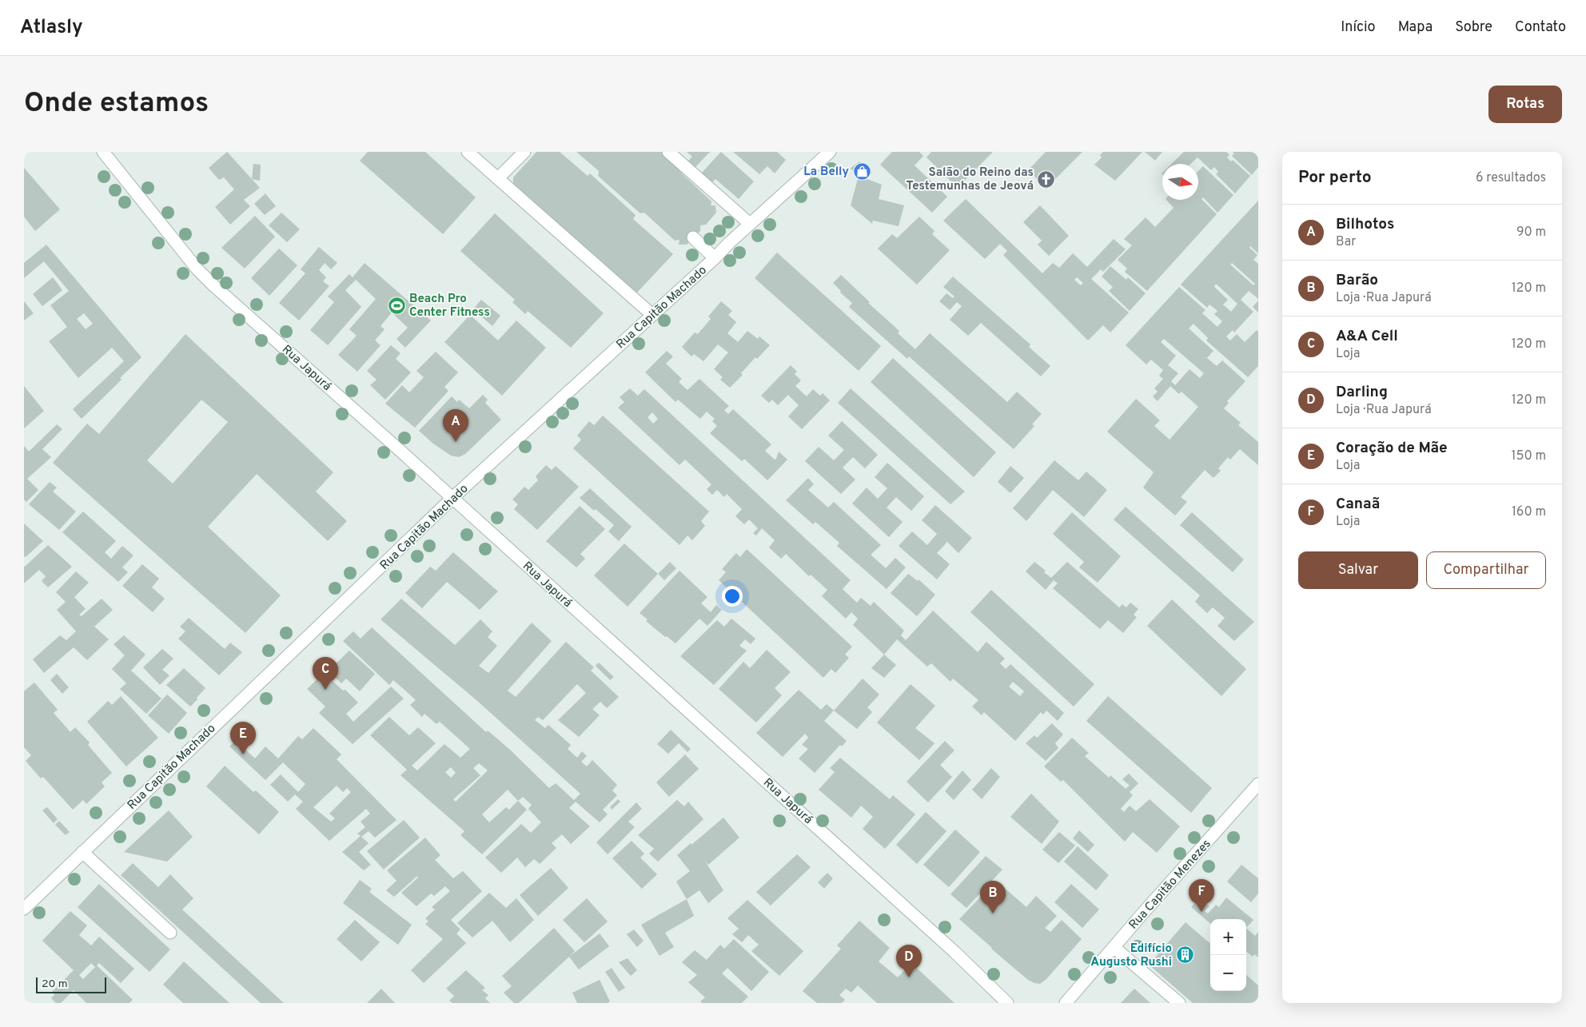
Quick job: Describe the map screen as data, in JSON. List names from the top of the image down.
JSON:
{
  "streets": {
    "street": ["Rua Capitão Machado", "Rua Japurá", "Rua Capitão Menezes"]
  },
  "crossings": [
    ["Rua Capitão Machado", "Rua Japurá"]
  ],
  "places": {
    "shop": ["La Belly"],
    "church": ["Salão do Reino das Testemunhas de Jeová"],
    "sports": ["Beach Pro Center Fitness"],
    "building": ["Edifício Augusto Rushi"]
  },
  "scale_bar": "20 m",
  "north": "right",
  "page": {
    "header": "Atlasly",
    "nav": [
      "Início",
      "Mapa",
      "Sobre",
      "Contato"
    ],
    "buttons": [
      "Rotas",
      ["Salvar", "Compartilhar"]
    ],
    "title": "Onde estamos",
    "heading": ["Por perto", "6 resultados"],
    "list": [
      {
        "mark": "A",
        "name": "Bilhotos",
        "note": "Bar",
        "value": "90 m"
      },
      {
        "mark": "B",
        "name": "Barão",
        "note": "Loja · Rua Japurá",
        "value": "120 m"
      },
      {
        "mark": "C",
        "name": "A&A Cell",
        "note": "Loja",
        "value": "120 m"
      },
      {
        "mark": "D",
        "name": "Darling",
        "note": "Loja · Rua Japurá",
        "value": "120 m"
      },
      {
        "mark": "E",
        "name": "Coração de Mãe",
        "note": "Loja",
        "value": "150 m"
      },
      {
        "mark": "F",
        "name": "Canaã",
        "note": "Loja",
        "value": "160 m"
      }
    ],
    "pins": [
      "A",
      "C",
      "E",
      "F",
      "B",
      "D"
    ],
    "map_buttons": ["+", "−"],
    "scale": "20 m"
  }
}
